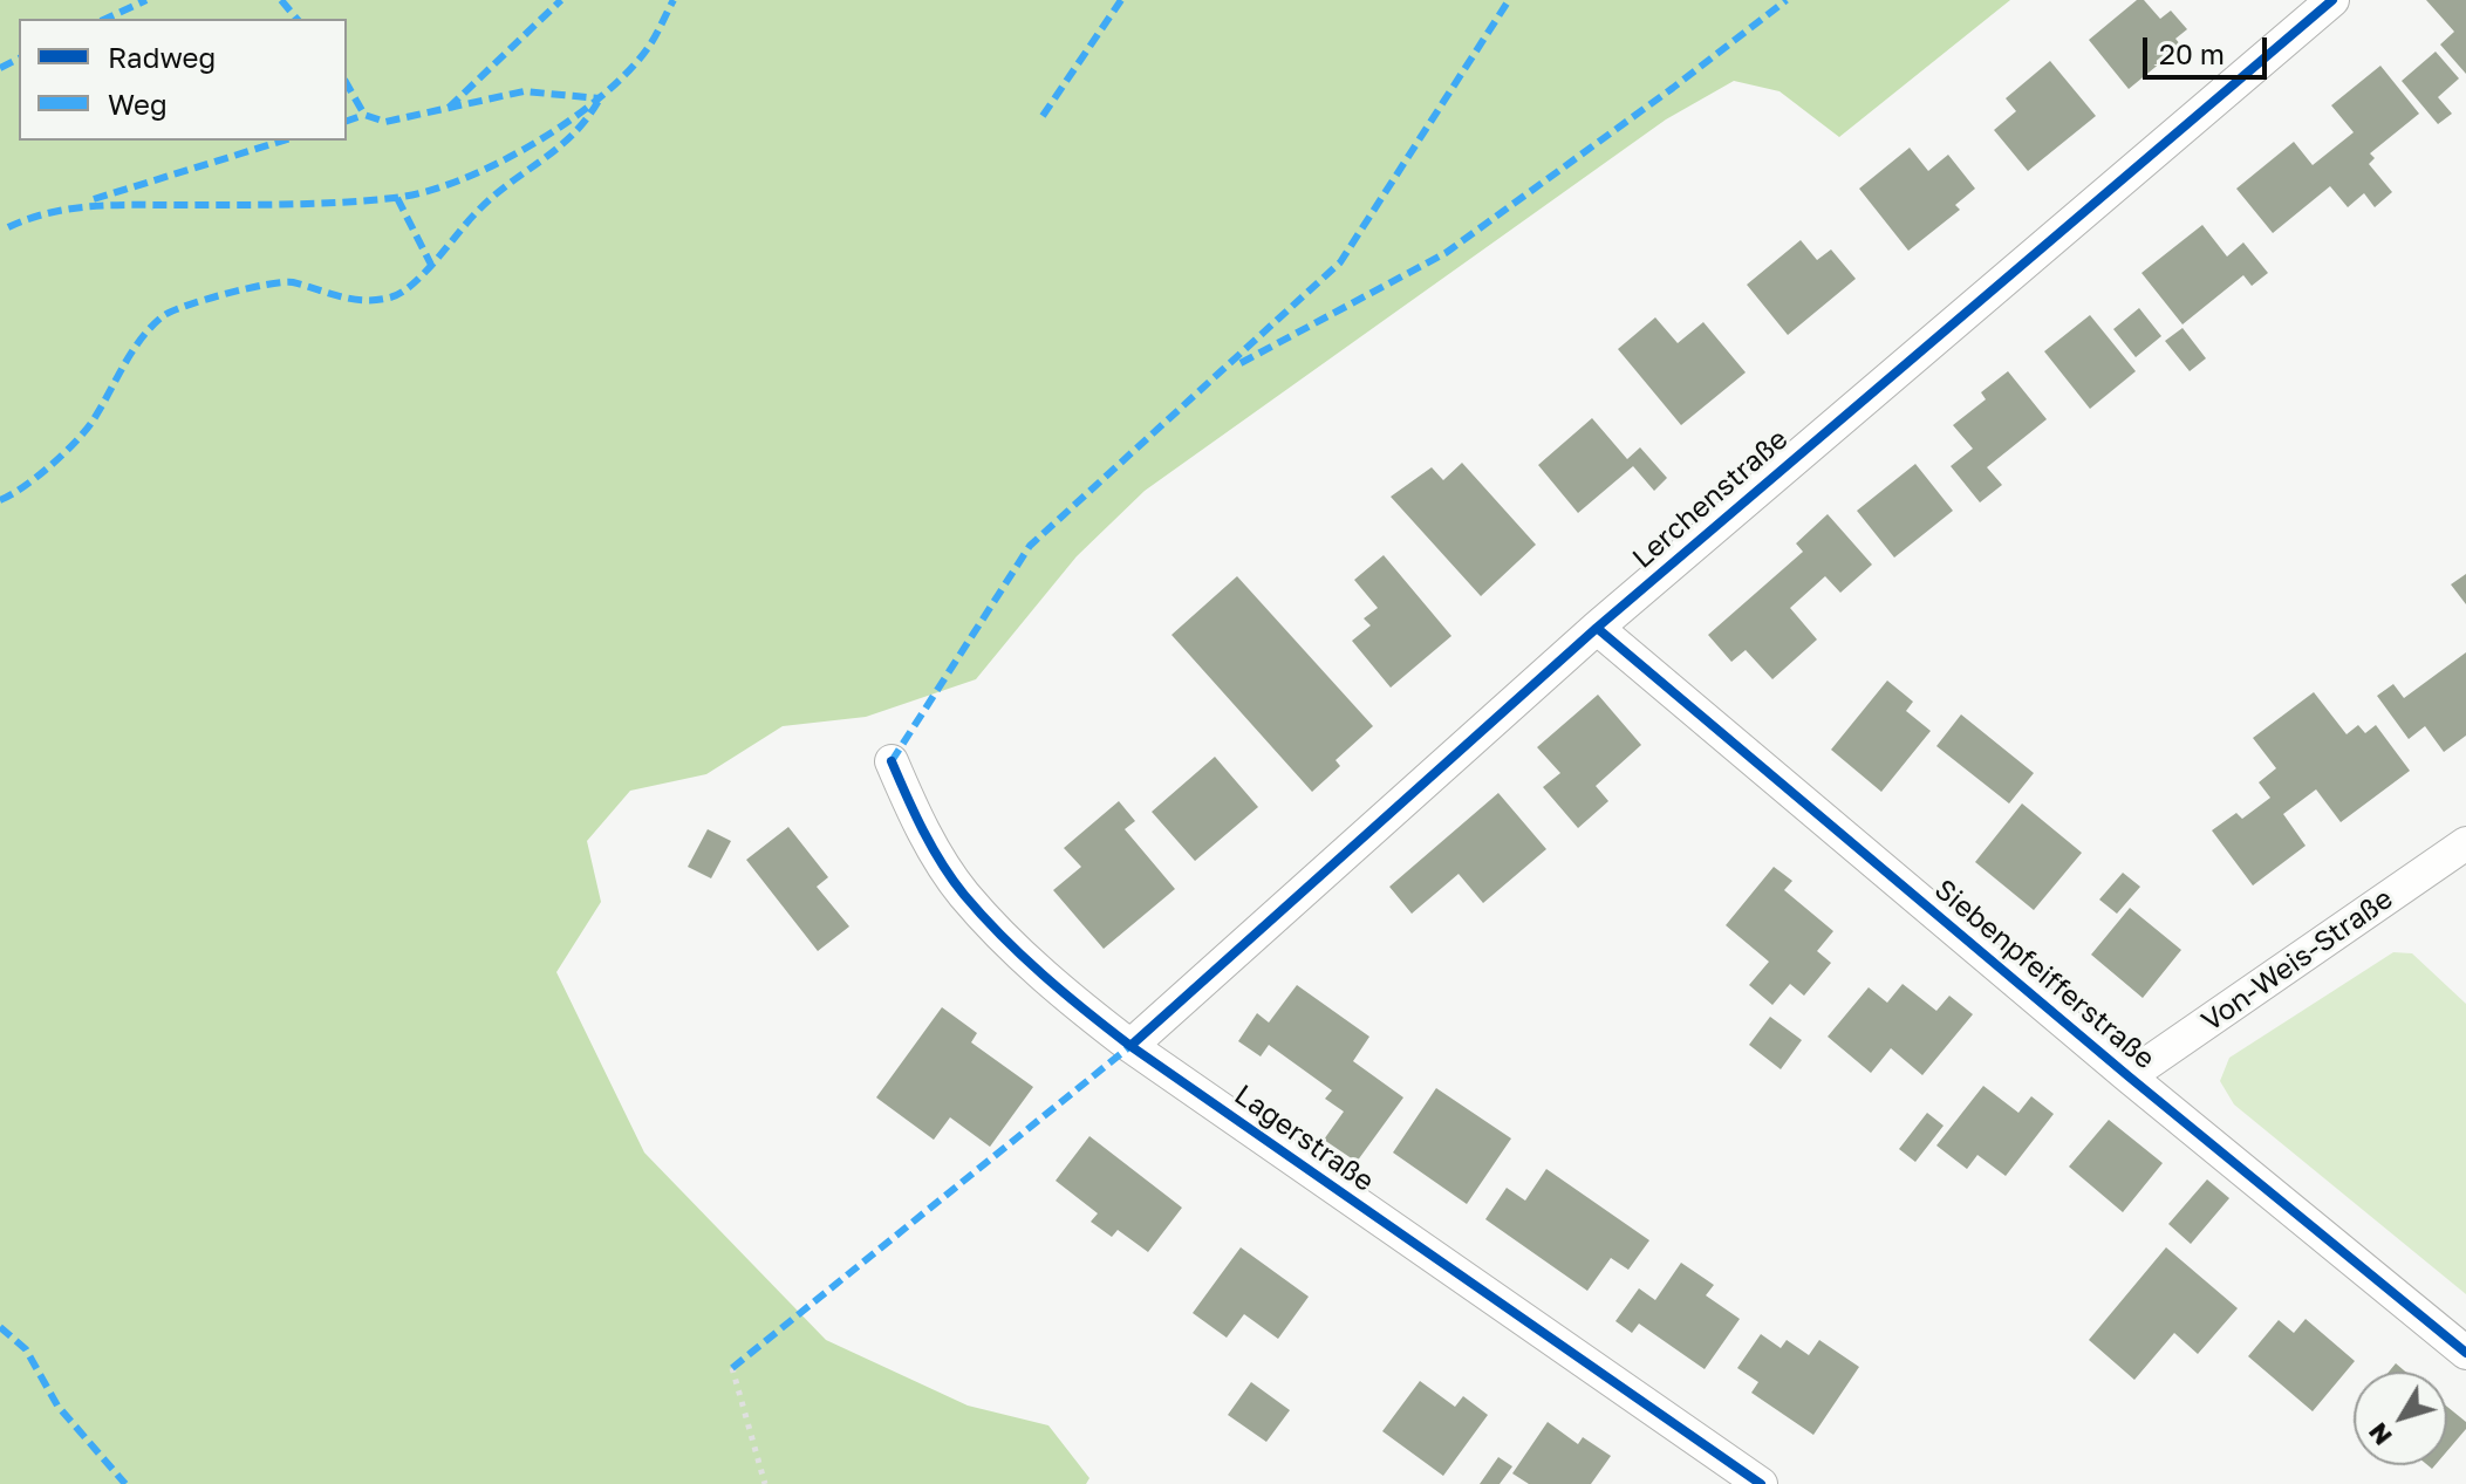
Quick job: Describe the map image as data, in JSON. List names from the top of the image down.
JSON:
{
  "streets": {
    "street": [
      "Lerchenstraße",
      "Von-Weis-Straße",
      "Siebenpfeifferstraße",
      "Lagerstraße"
    ]
  },
  "crossings": [
    ["Lerchenstraße", "Siebenpfeifferstraße"],
    ["Lerchenstraße", "Lagerstraße"],
    ["Von-Weis-Straße", "Siebenpfeifferstraße"]
  ],
  "legend": ["Radweg", "Weg"],
  "scale_bar": "20 m",
  "north": "bottom left"
}
